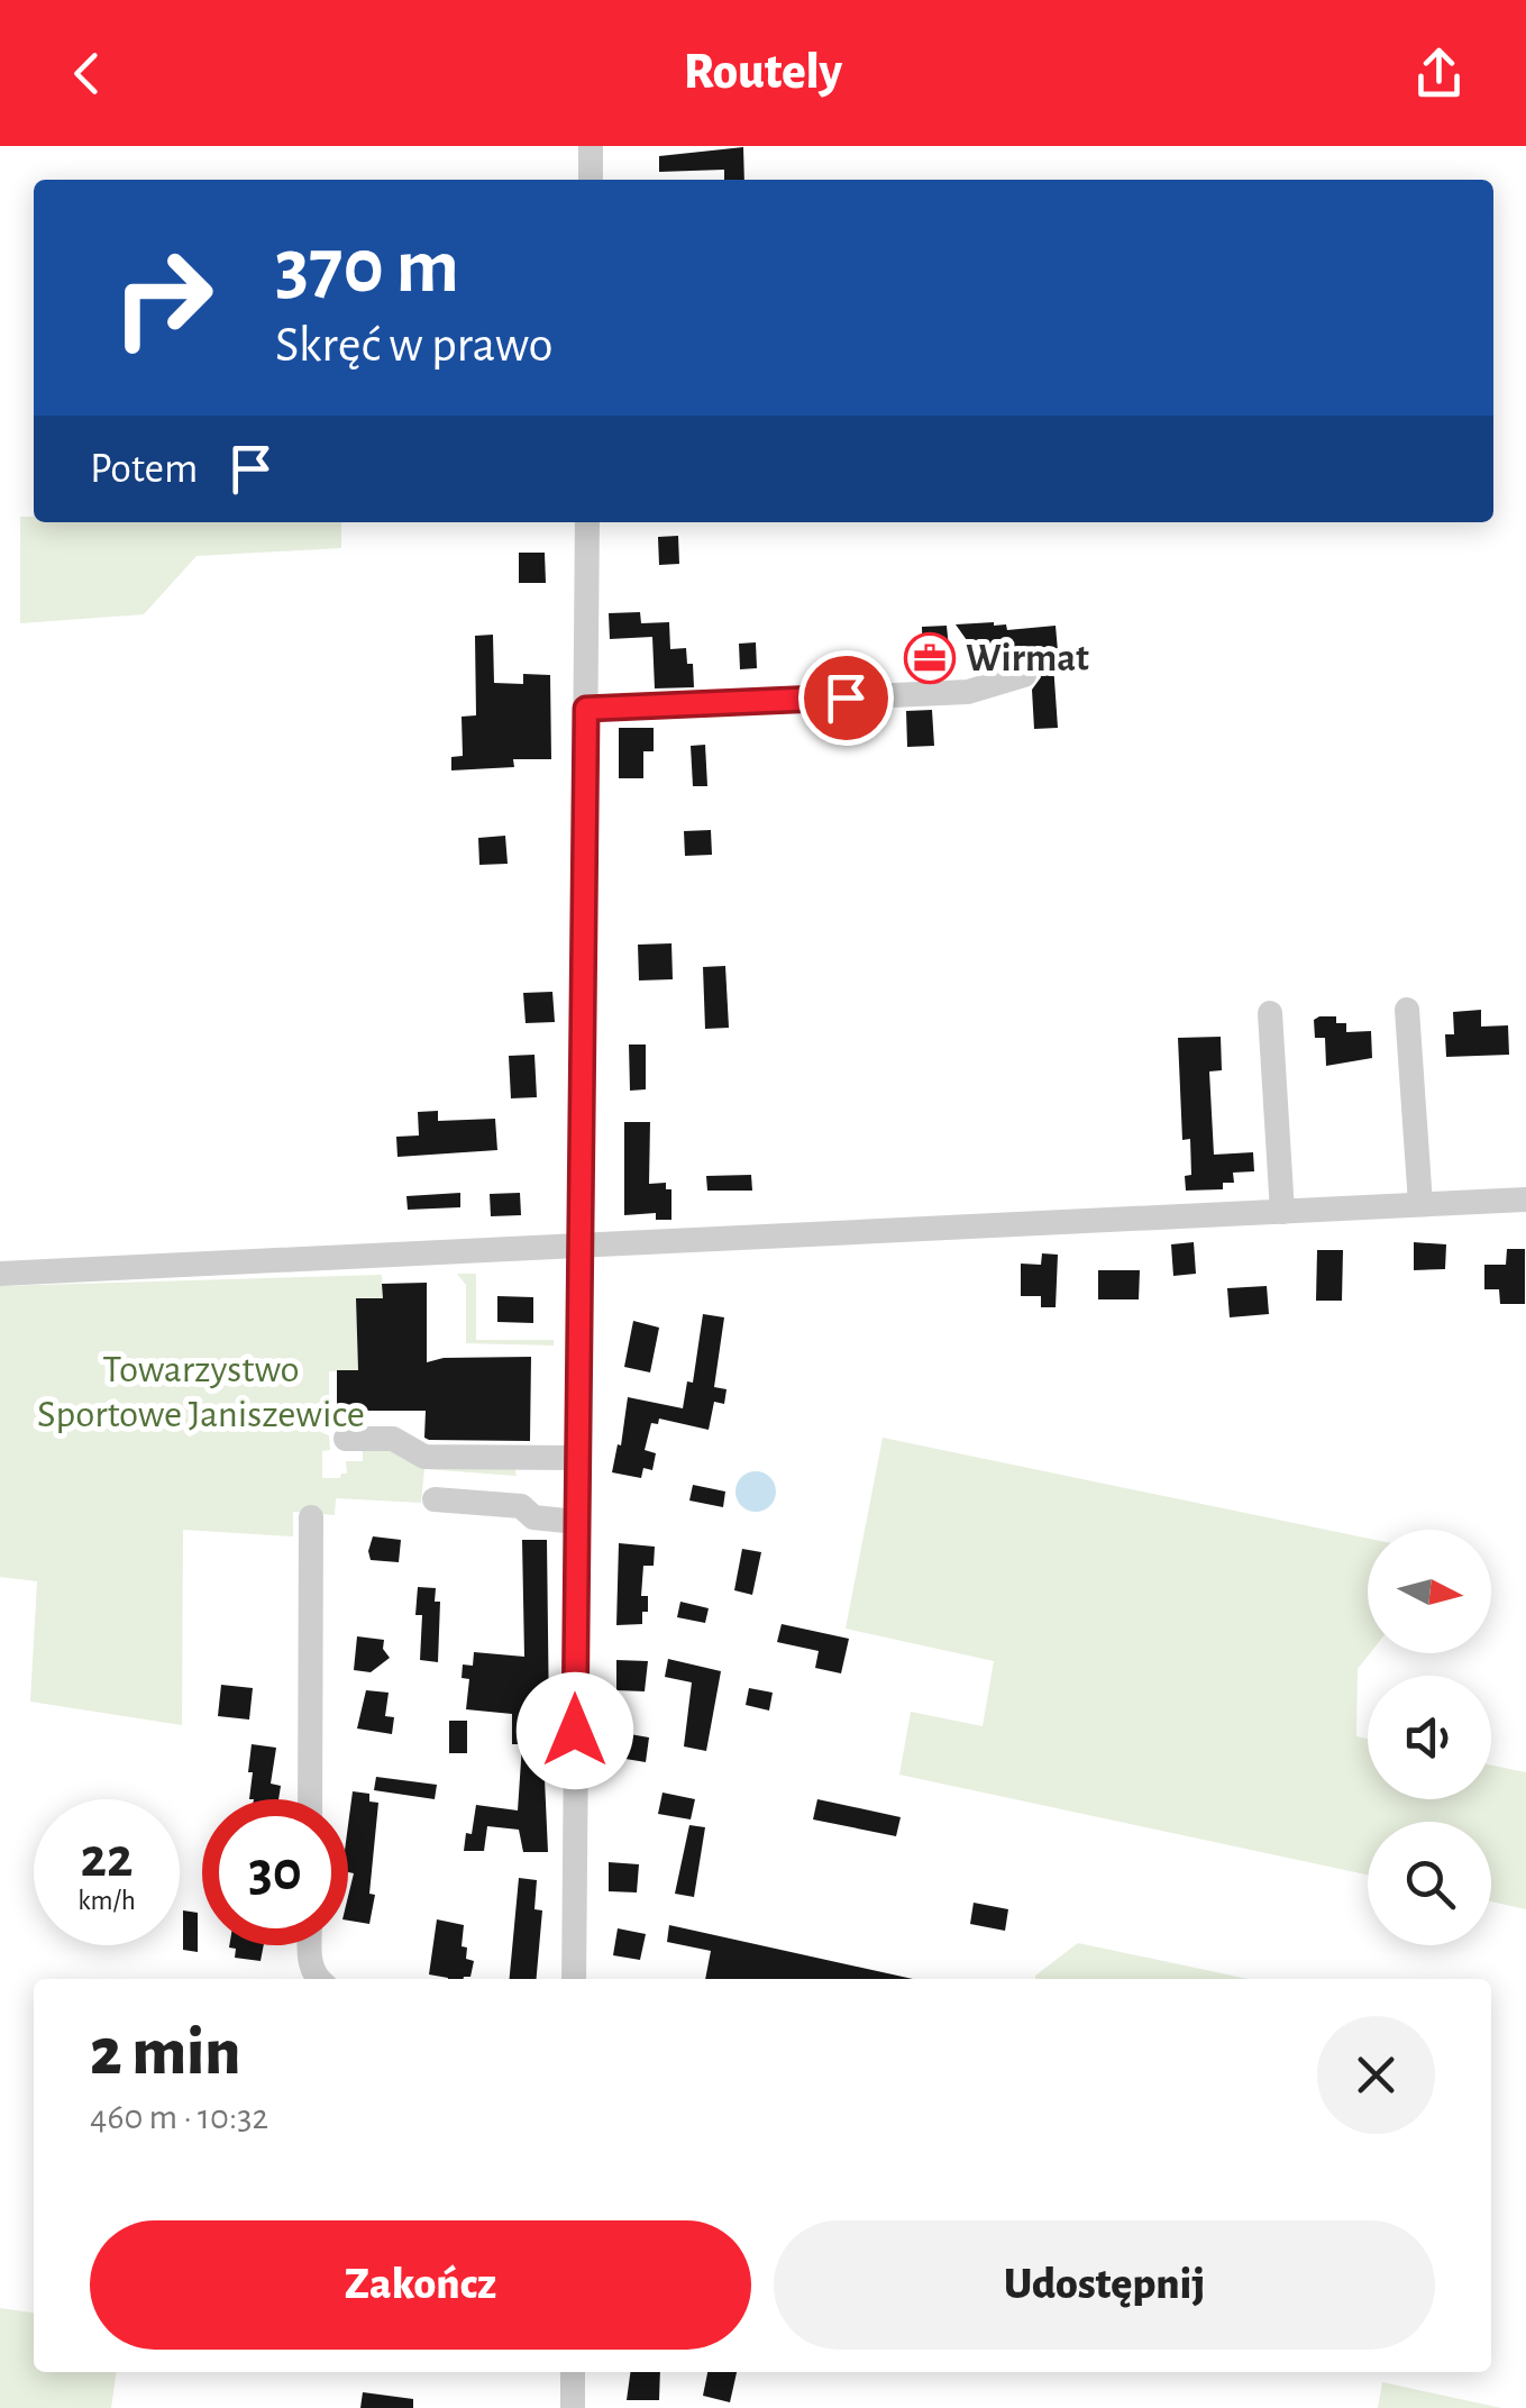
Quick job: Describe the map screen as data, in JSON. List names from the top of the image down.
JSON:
{
  "parks": ["Towarzystwo Sportowe Janiszewice"],
  "places": {
    "office": ["Wirmat"]
  },
  "north": "right",
  "page": {
    "header": "Routely",
    "turn": ["370 m", "Skręć w prawo"],
    "then": "Potem",
    "speed": "22 km/h",
    "limit": "30",
    "heading": ["2 min", "460 m · 10:32"],
    "buttons": ["Zakończ", "Udostępnij"]
  }
}
